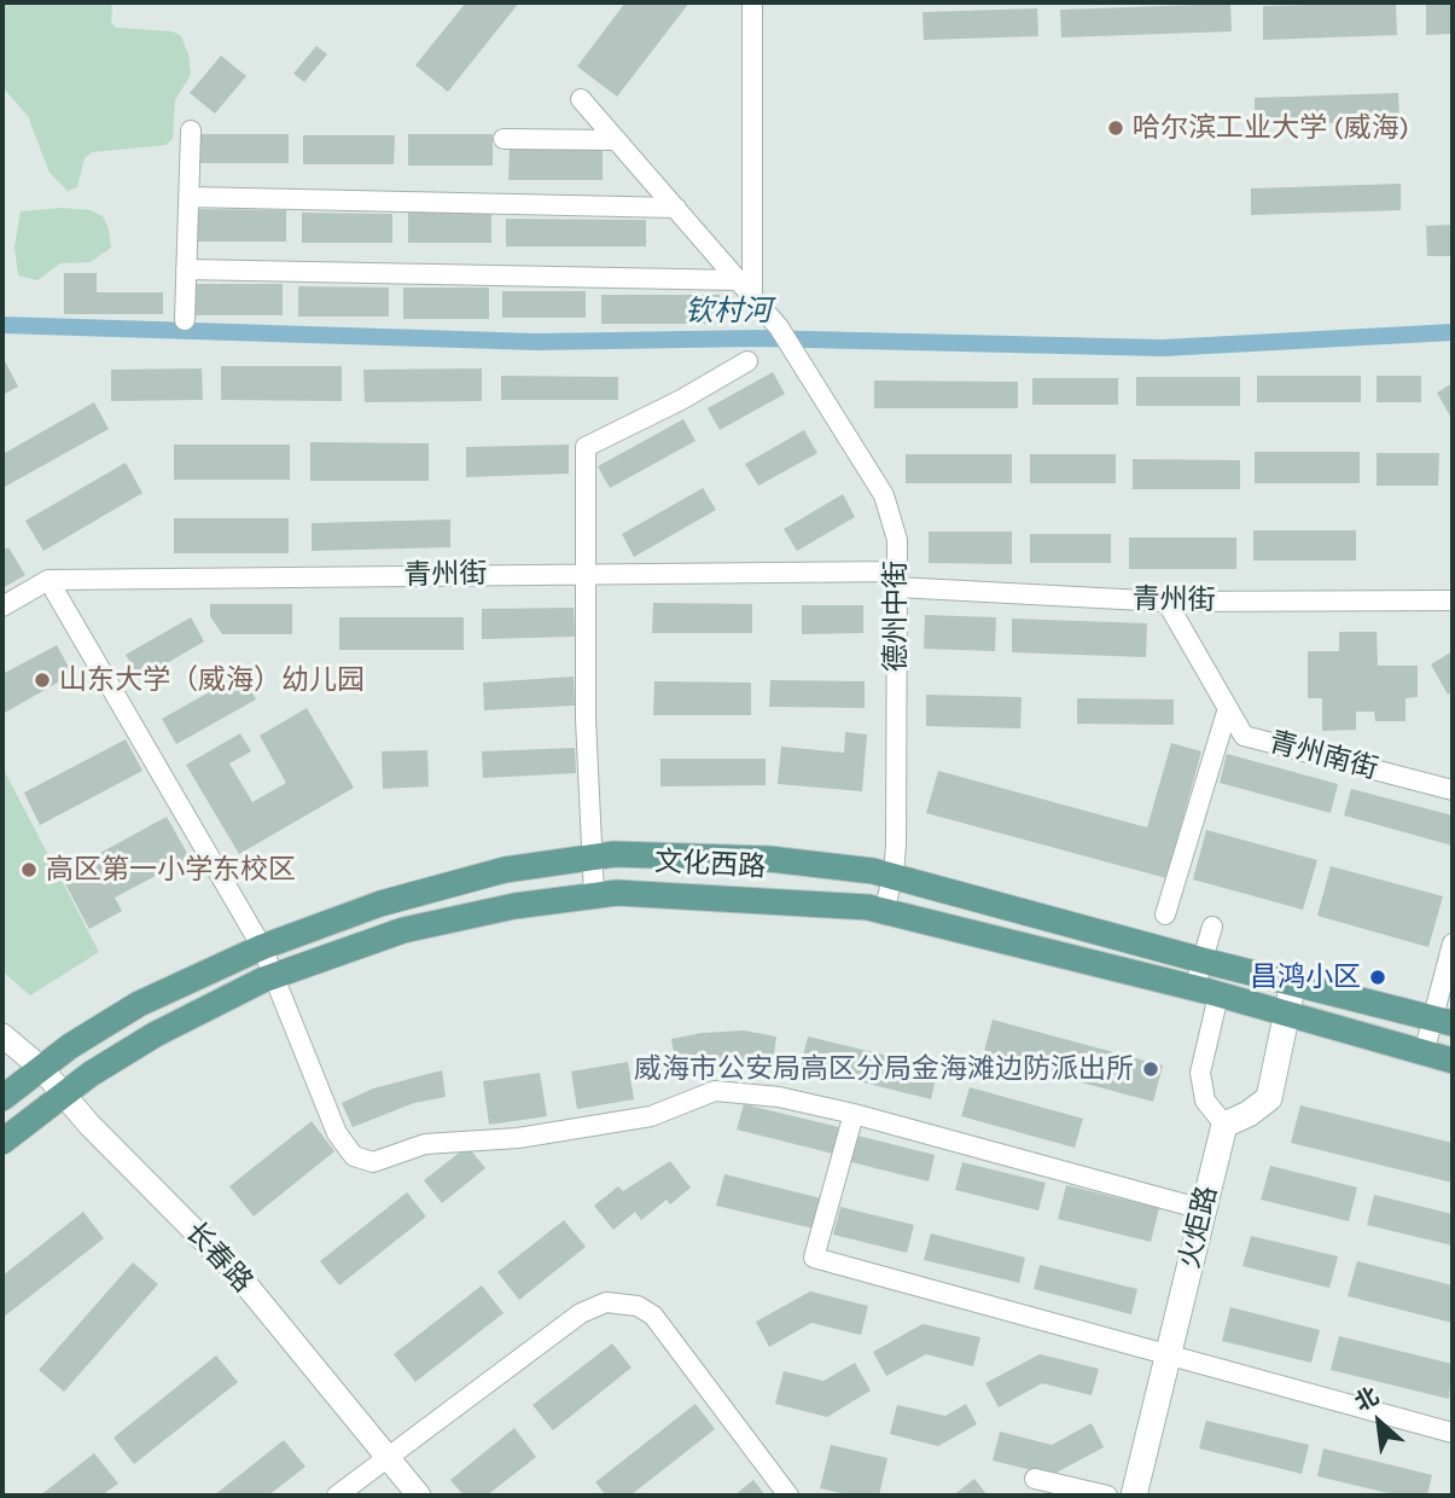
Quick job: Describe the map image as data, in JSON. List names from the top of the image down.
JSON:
{
  "streets": {
    "main road": ["文化西路", "火炬路"],
    "street": [
      "青州街",
      "德州中街",
      "青州南街",
      "长春路"
    ]
  },
  "crossings": [
    ["青州街", "德州中街"],
    ["青州街", "青州南街"],
    ["德州中街", "文化西路"],
    ["文化西路", "长春路"]
  ],
  "water": ["钦村河"],
  "places": [
    "哈尔滨工业大学 (威海)",
    "山东大学（威海）幼儿园",
    "高区第一小学东校区",
    "昌鸿小区",
    "威海市公安局高区分局金海滩边防派出所"
  ],
  "north": "top left"
}
